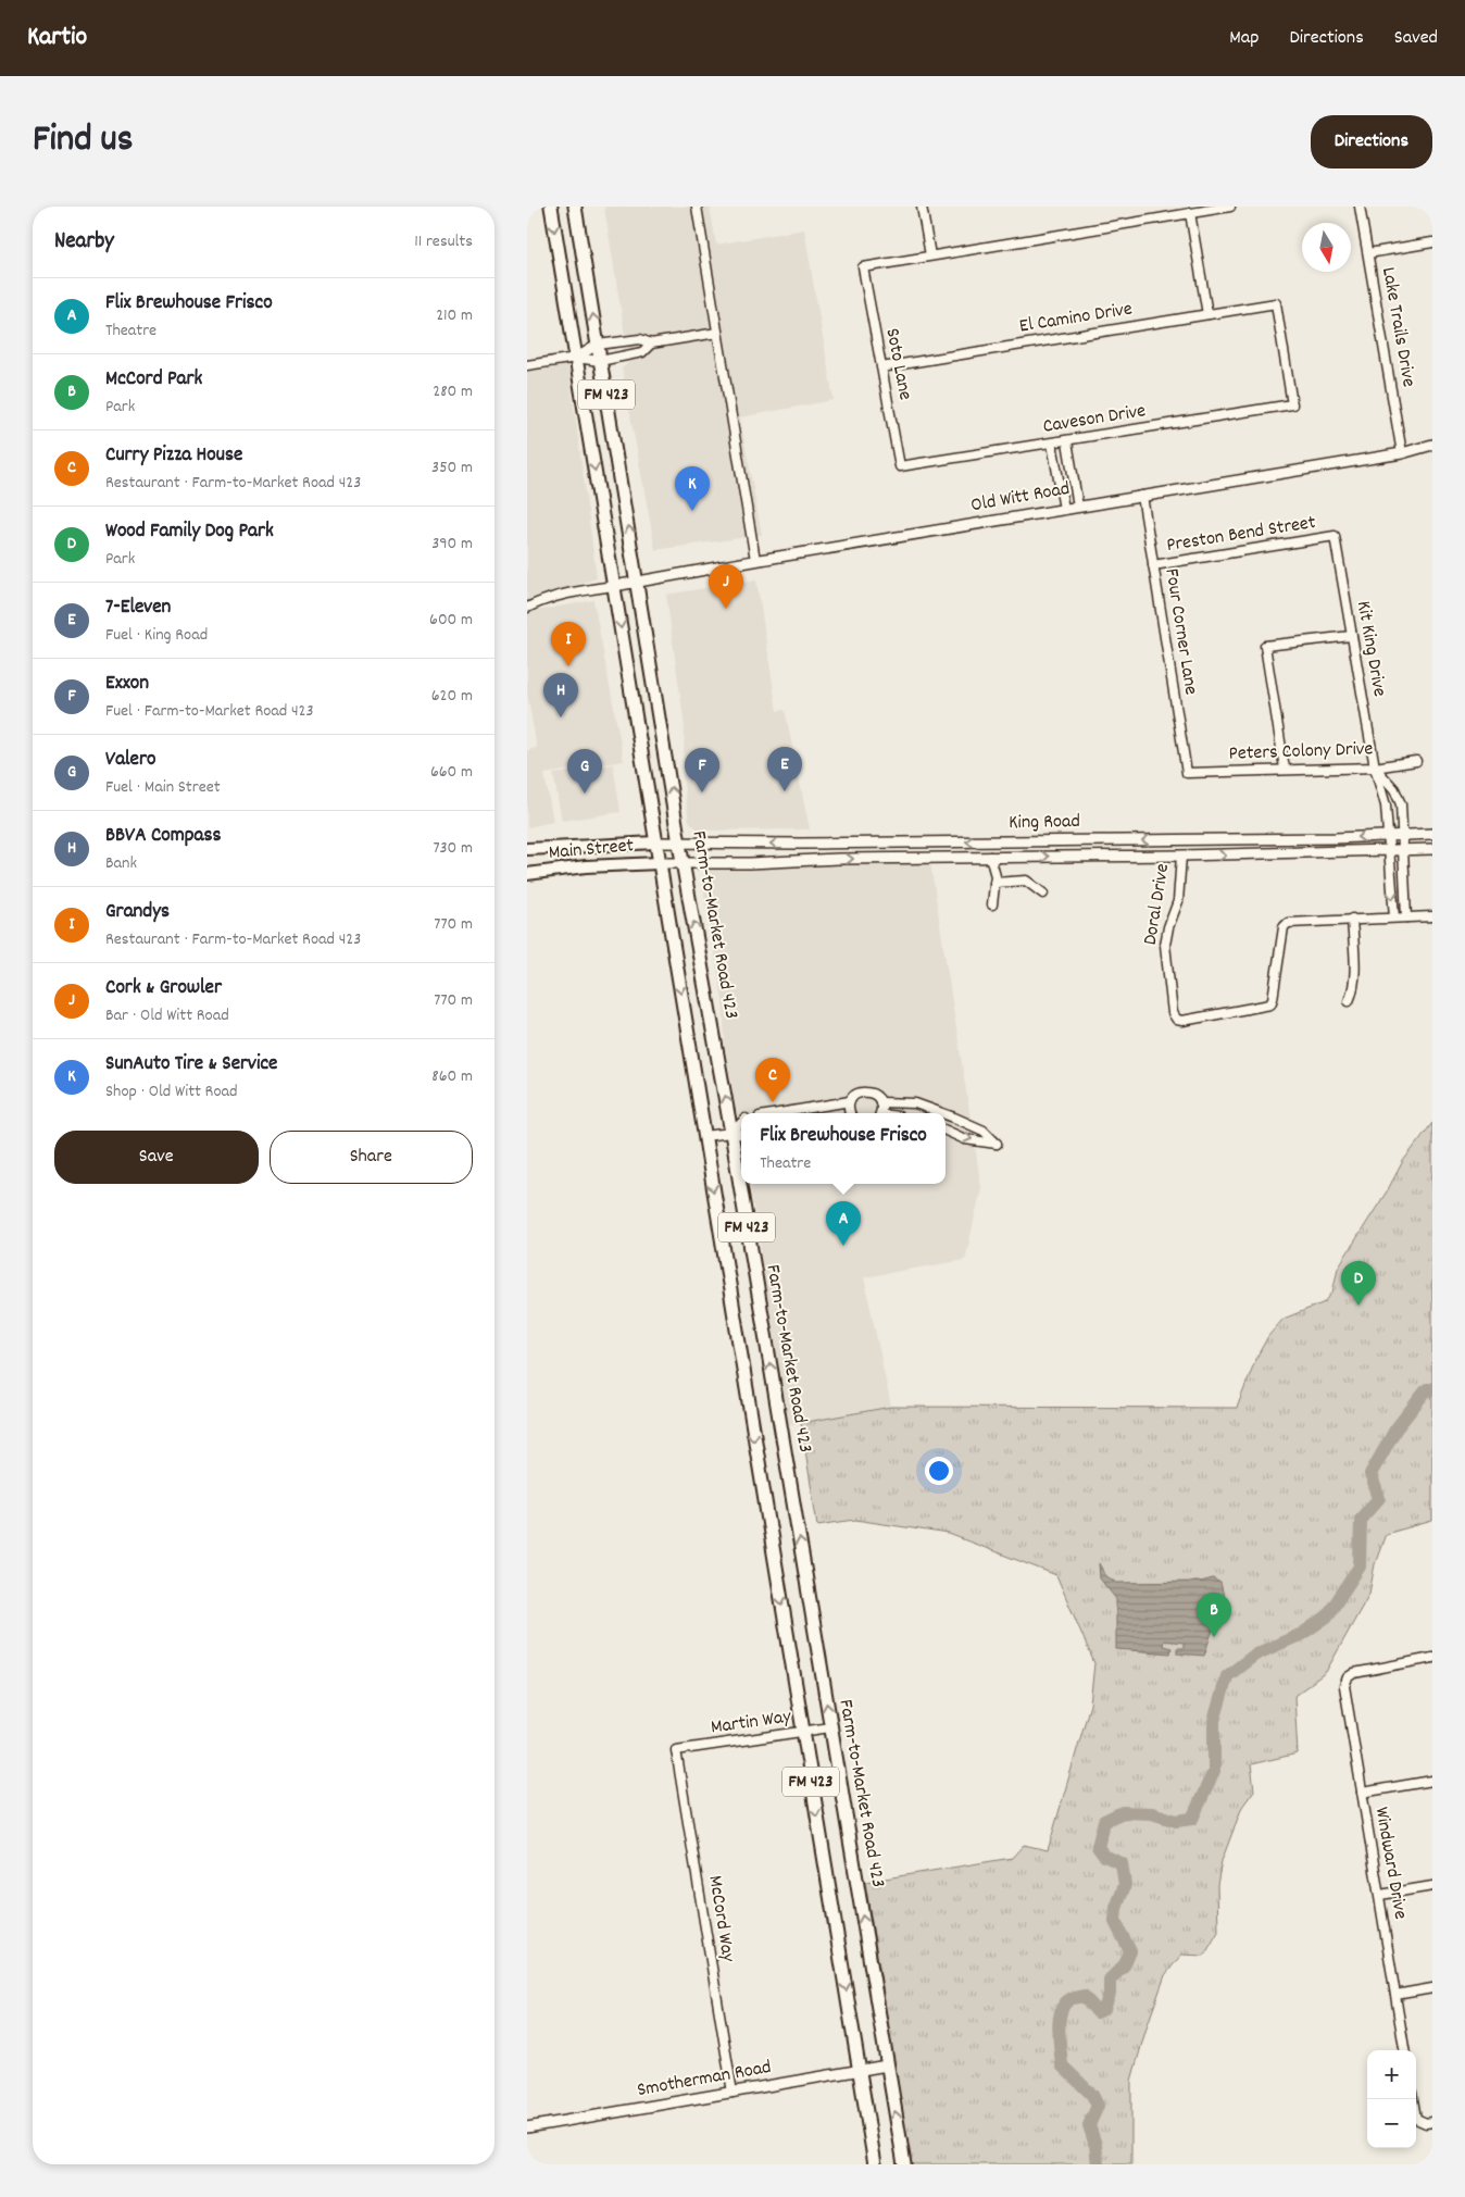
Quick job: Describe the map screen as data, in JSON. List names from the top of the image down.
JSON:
{
  "streets": {
    "main road": ["FM 423", "Main Street", "Farm-to-Market Road 423"],
    "street": [
      "El Camino Drive",
      "Lake Trails Drive",
      "Soto Lane",
      "Caveson Drive",
      "Old Witt Road",
      "Preston Bend Street",
      "Four Corner Lane",
      "Kit King Drive",
      "Peters Colony Drive",
      "King Road",
      "Doral Drive",
      "Martin Way",
      "Windward Drive",
      "McCord Way",
      "Smotherman Road"
    ]
  },
  "crossings": [
    ["El Camino Drive", "Soto Lane"],
    ["El Camino Drive", "Caveson Drive"],
    ["Lake Trails Drive", "Old Witt Road"],
    ["Soto Lane", "Caveson Drive"],
    ["FM 423", "Old Witt Road"],
    ["FM 423", "King Road"],
    ["FM 423", "Main Street"],
    ["FM 423", "Martin Way"],
    ["FM 423", "Smotherman Road"],
    ["Old Witt Road", "Four Corner Lane"],
    ["Old Witt Road", "Farm-to-Market Road 423"],
    ["Preston Bend Street", "Four Corner Lane"],
    ["Preston Bend Street", "Kit King Drive"],
    ["Four Corner Lane", "Peters Colony Drive"],
    ["Kit King Drive", "Peters Colony Drive"],
    ["Kit King Drive", "King Road"],
    ["King Road", "Main Street"],
    ["King Road", "Doral Drive"],
    ["King Road", "Farm-to-Market Road 423"],
    ["Farm-to-Market Road 423", "Martin Way"],
    ["Farm-to-Market Road 423", "Smotherman Road"],
    ["Martin Way", "McCord Way"],
    ["McCord Way", "Smotherman Road"]
  ],
  "north": "bottom",
  "page": {
    "header": "Kartio",
    "nav": ["Map", "Directions", "Saved"],
    "title": "Find us",
    "buttons": [
      "Directions",
      ["Save", "Share"]
    ],
    "heading": ["Nearby", "11 results"],
    "list": [
      {
        "mark": "A",
        "name": "Flix Brewhouse Frisco",
        "note": "Theatre",
        "value": "210 m"
      },
      {
        "mark": "B",
        "name": "McCord Park",
        "note": "Park",
        "value": "280 m"
      },
      {
        "mark": "C",
        "name": "Curry Pizza House",
        "note": "Restaurant · Farm-to-Market Road 423",
        "value": "350 m"
      },
      {
        "mark": "D",
        "name": "Wood Family Dog Park",
        "note": "Park",
        "value": "390 m"
      },
      {
        "mark": "E",
        "name": "7-Eleven",
        "note": "Fuel · King Road",
        "value": "600 m"
      },
      {
        "mark": "F",
        "name": "Exxon",
        "note": "Fuel · Farm-to-Market Road 423",
        "value": "620 m"
      },
      {
        "mark": "G",
        "name": "Valero",
        "note": "Fuel · Main Street",
        "value": "660 m"
      },
      {
        "mark": "H",
        "name": "BBVA Compass",
        "note": "Bank",
        "value": "730 m"
      },
      {
        "mark": "I",
        "name": "Grandys",
        "note": "Restaurant · Farm-to-Market Road 423",
        "value": "770 m"
      },
      {
        "mark": "J",
        "name": "Cork & Growler",
        "note": "Bar · Old Witt Road",
        "value": "770 m"
      },
      {
        "mark": "K",
        "name": "SunAuto Tire & Service",
        "note": "Shop · Old Witt Road",
        "value": "860 m"
      }
    ],
    "pins": [
      "K",
      "J",
      "I",
      "H",
      "E",
      "F",
      "G",
      "C",
      "A",
      "D",
      "B"
    ],
    "popup": ["Flix Brewhouse Frisco", "Theatre"],
    "map_buttons": ["+", "−"]
  }
}
